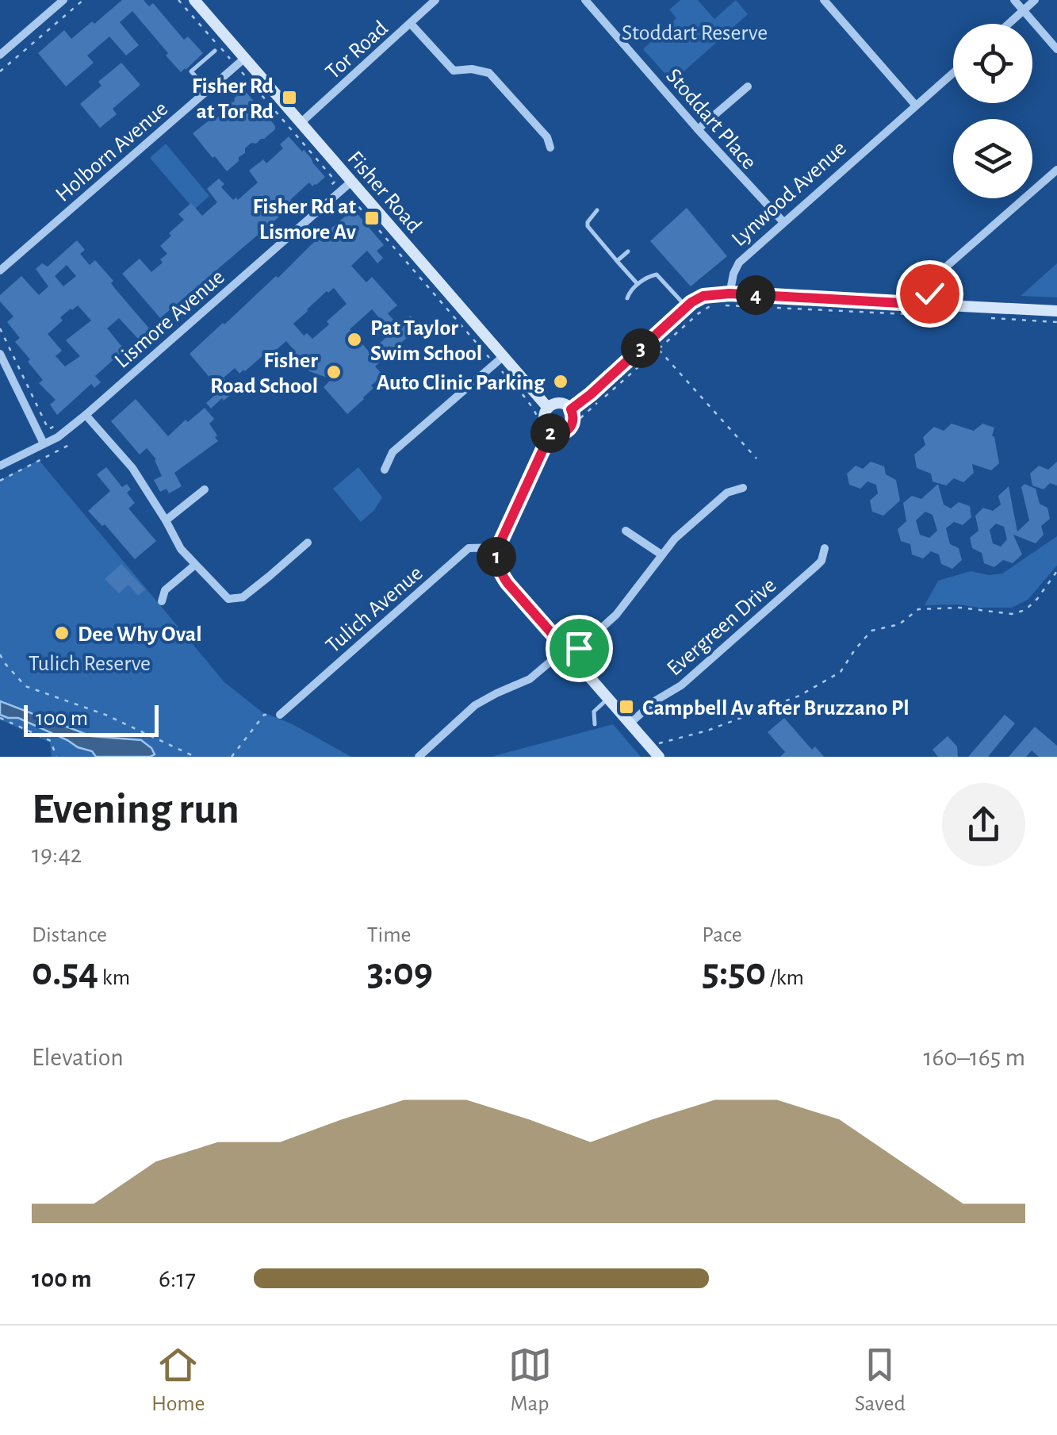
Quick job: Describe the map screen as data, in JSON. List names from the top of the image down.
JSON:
{
  "streets": {
    "main road": ["Fisher Road"],
    "street": [
      "Tor Road",
      "Stoddart Place",
      "Holborn Avenue",
      "Lynwood Avenue",
      "Lismore Avenue",
      "Tulich Avenue",
      "Evergreen Drive"
    ]
  },
  "crossings": [
    ["Tor Road", "Fisher Road"],
    ["Stoddart Place", "Lynwood Avenue"],
    ["Holborn Avenue", "Fisher Road"],
    ["Fisher Road", "Lismore Avenue"]
  ],
  "parks": ["Stoddart Reserve", "Tulich Reserve"],
  "places": {
    "transit": ["Fisher Rd at Tor Rd", "Fisher Rd at Lismore Av", "Campbell Av after Bruzzano Pl"],
    "other": [
      "Pat Taylor Swim School",
      "Fisher Road School",
      "Auto Clinic Parking",
      "Dee Why Oval"
    ]
  },
  "scale_bar": "100 m",
  "page": {
    "pins": [
      "4",
      "3",
      "2",
      "1"
    ],
    "scale": "100 m",
    "heading": ["Evening run", "19:42"],
    "stats": [
      ["Distance", "0.54 km"],
      ["Time", "3:09"],
      ["Pace", "5:50 /km"]
    ],
    "chart": ["Elevation", "160–165 m"],
    "list": [
      {
        "name": "100 m",
        "note": "6:17"
      }
    ],
    "tabs": ["Home", "Map", "Saved"]
  }
}
